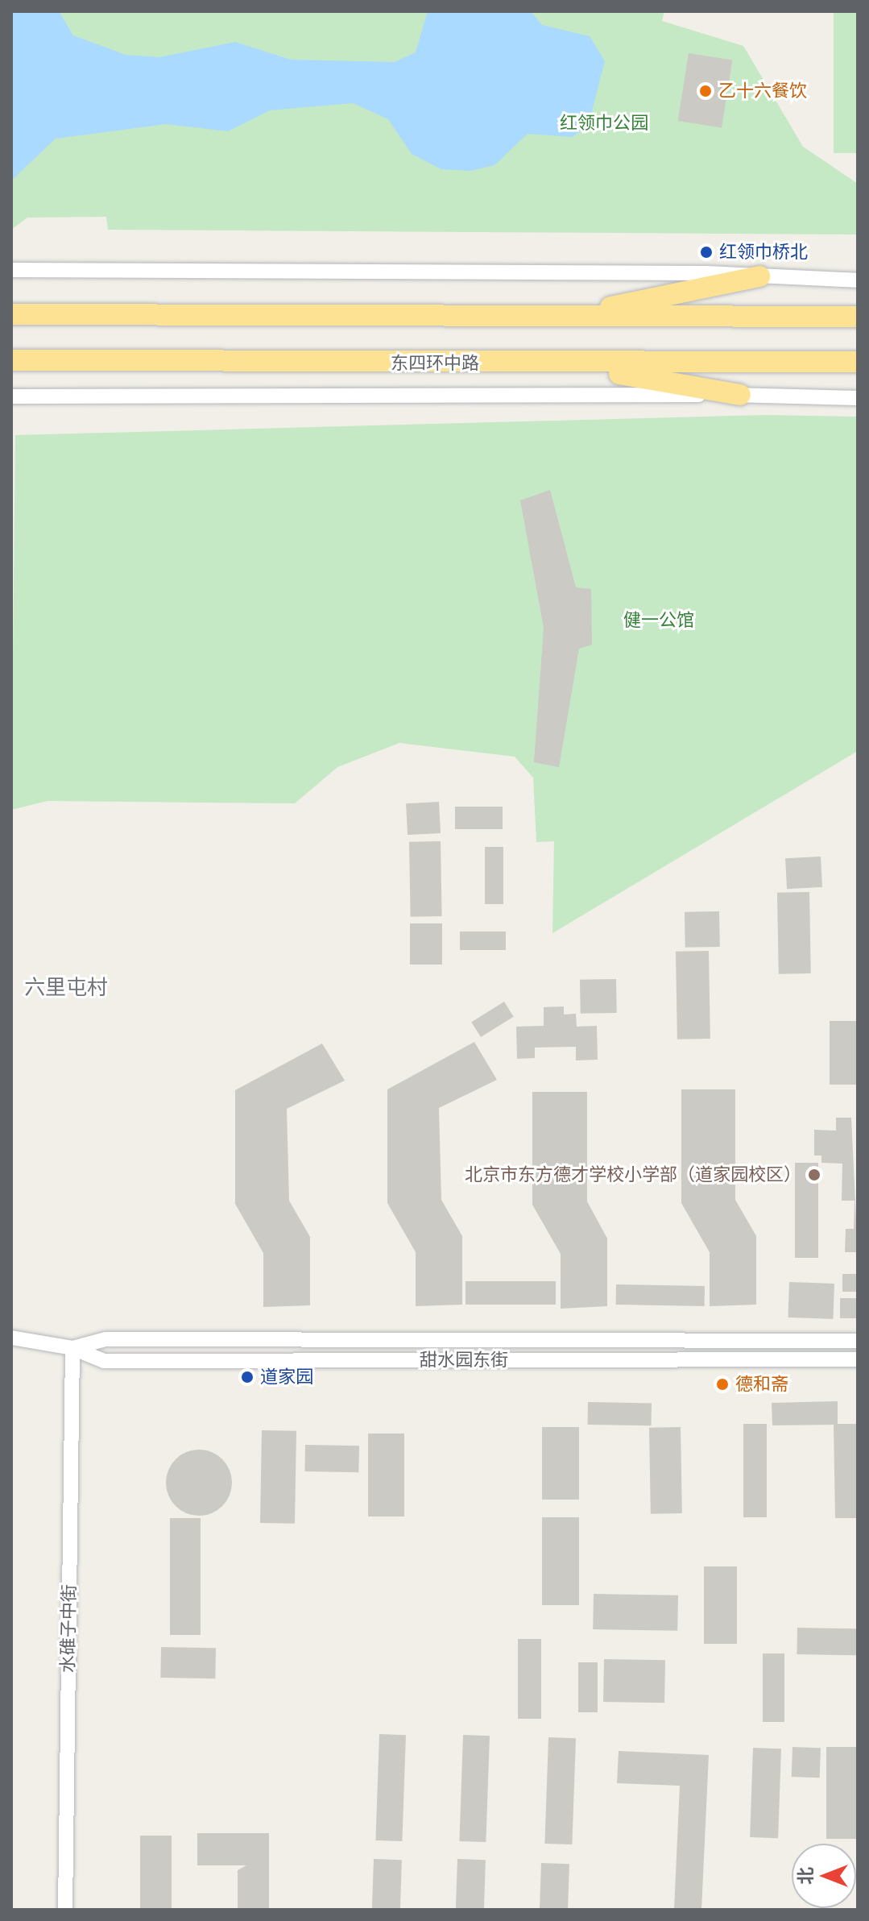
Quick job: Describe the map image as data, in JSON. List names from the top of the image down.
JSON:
{
  "streets": {
    "highway": ["东四环中路"],
    "street": ["甜水园东街", "水碓子中街"]
  },
  "crossings": [
    ["甜水园东街", "水碓子中街"]
  ],
  "districts": ["六里屯村"],
  "parks": ["红领巾公园", "健一公馆"],
  "places": [
    "乙十六餐饮",
    "红领巾桥北",
    "北京市东方德才学校小学部（道家园校区）",
    "道家园",
    "德和斋"
  ],
  "north": "left"
}
